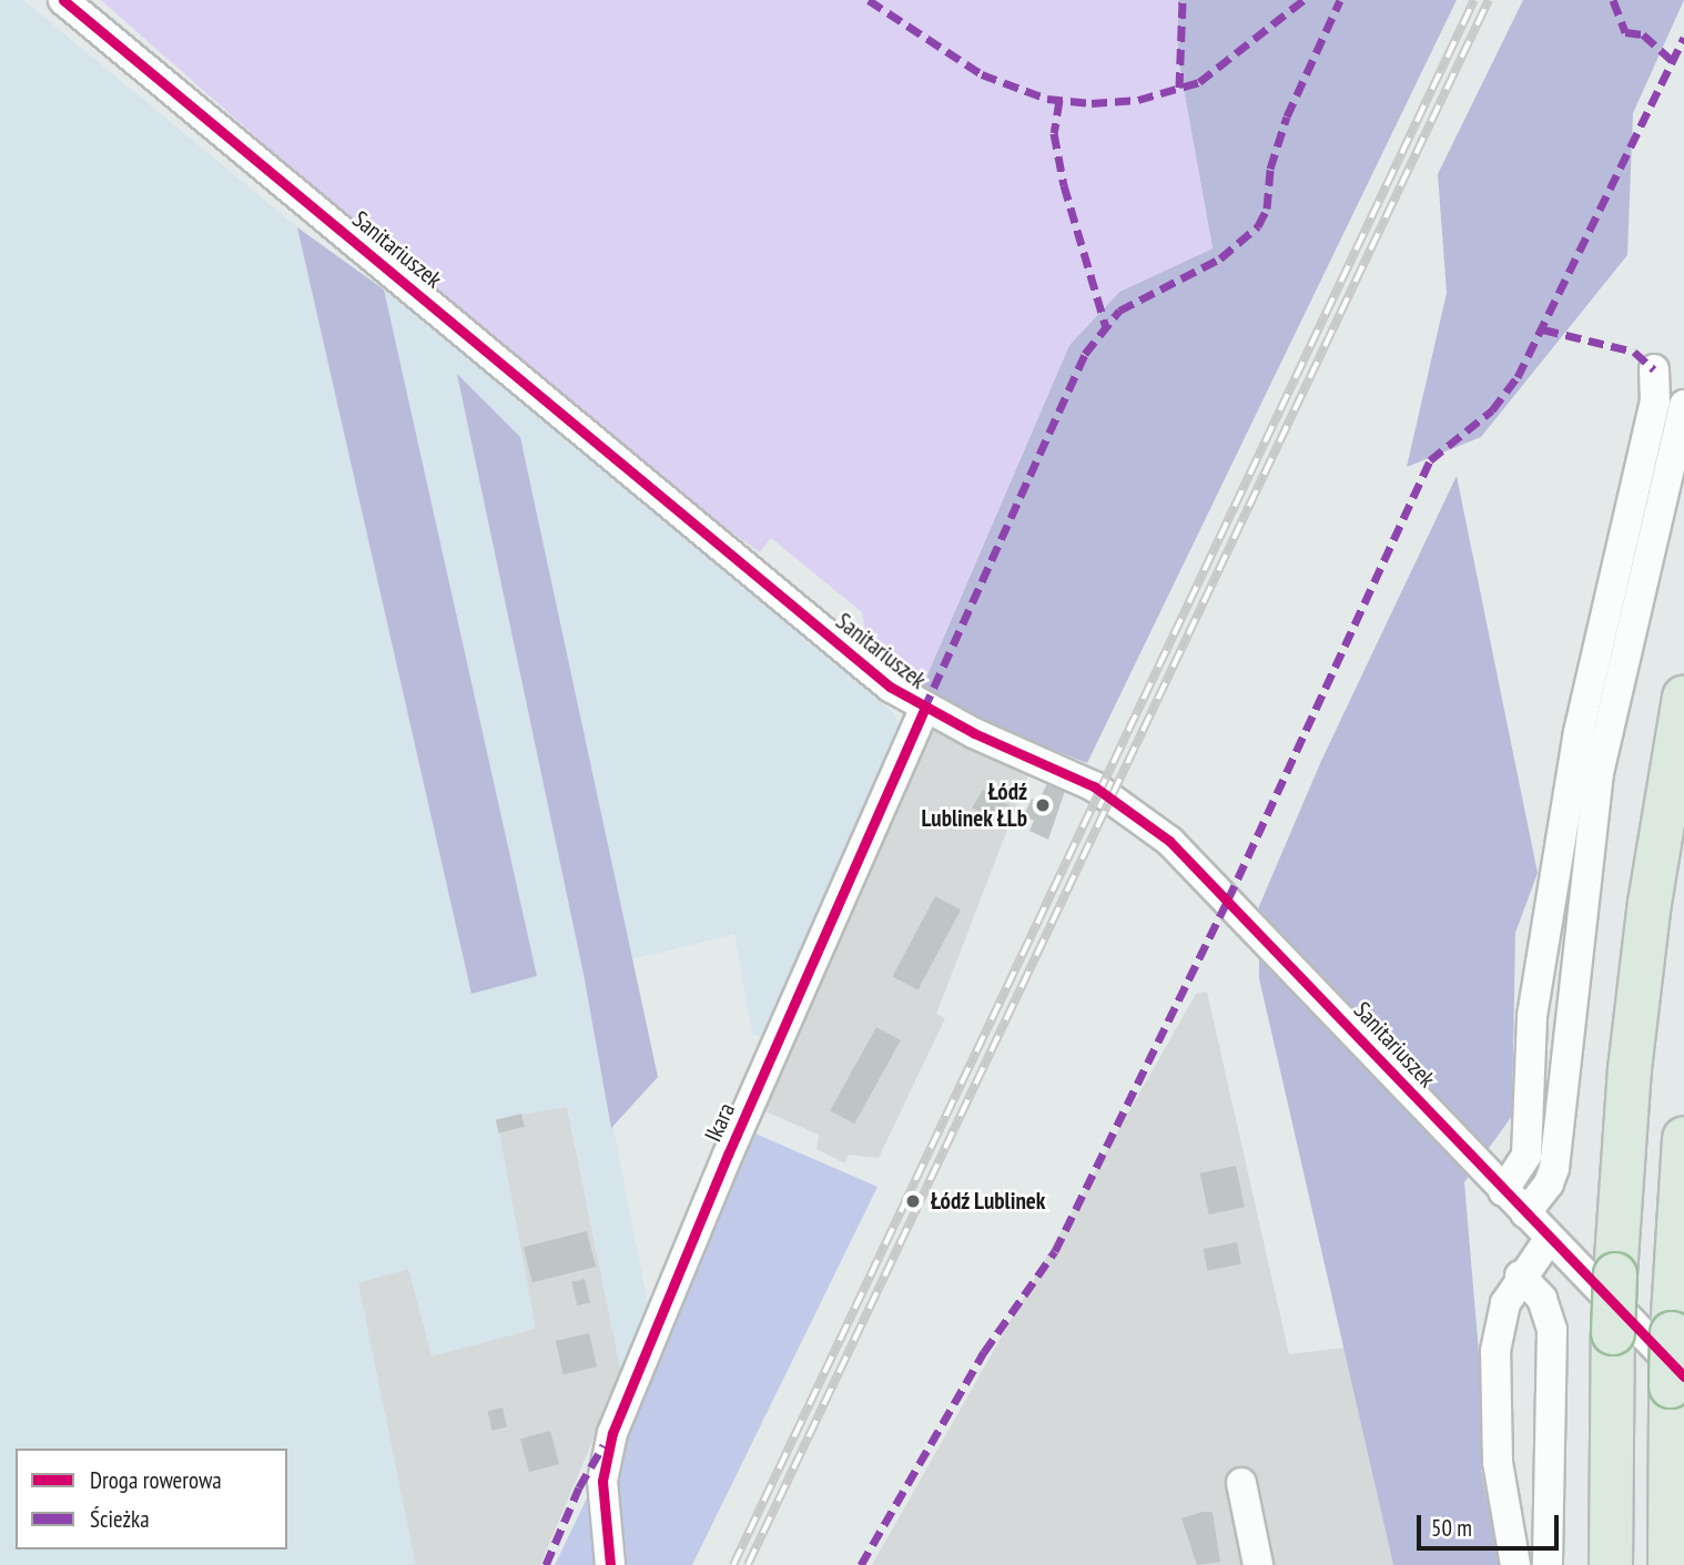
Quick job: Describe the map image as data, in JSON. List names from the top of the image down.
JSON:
{
  "streets": {
    "street": ["Sanitariuszek", "Ikara"]
  },
  "crossings": [
    ["Sanitariuszek", "Ikara"]
  ],
  "places": ["Łódź Lublinek ŁLb", "Łódź Lublinek"],
  "legend": ["Droga rowerowa", "Ścieżka"],
  "scale_bar": "50 m"
}
